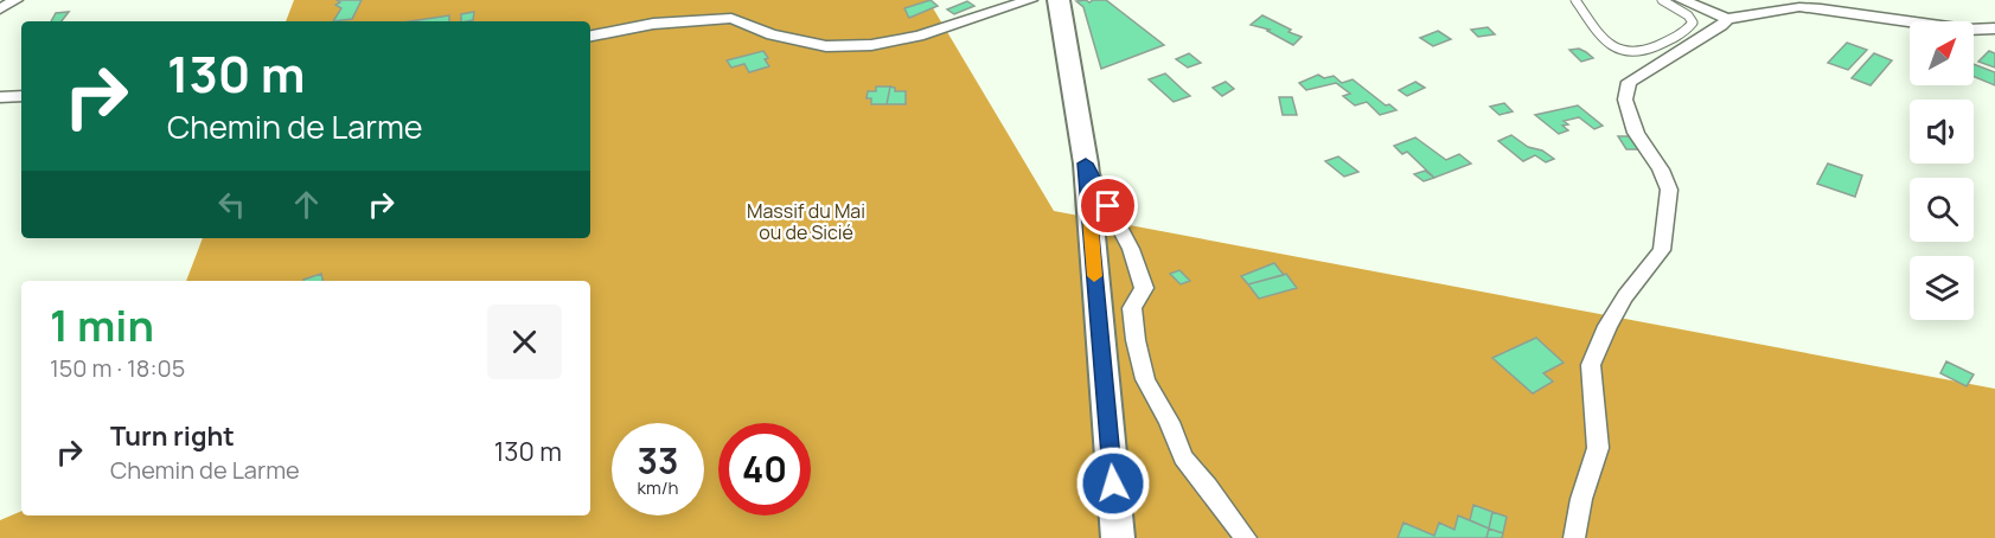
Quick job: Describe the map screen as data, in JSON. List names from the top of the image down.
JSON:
{
  "parks": ["Massif du Mai ou de Sicié"],
  "north": "top right",
  "page": {
    "turn": ["130 m", "Chemin de Larme"],
    "heading": ["1 min", "150 m · 18:05"],
    "list": [
      {
        "name": "Turn right",
        "note": "Chemin de Larme",
        "value": "130 m"
      }
    ],
    "speed": "33 km/h",
    "limit": "40"
  }
}
